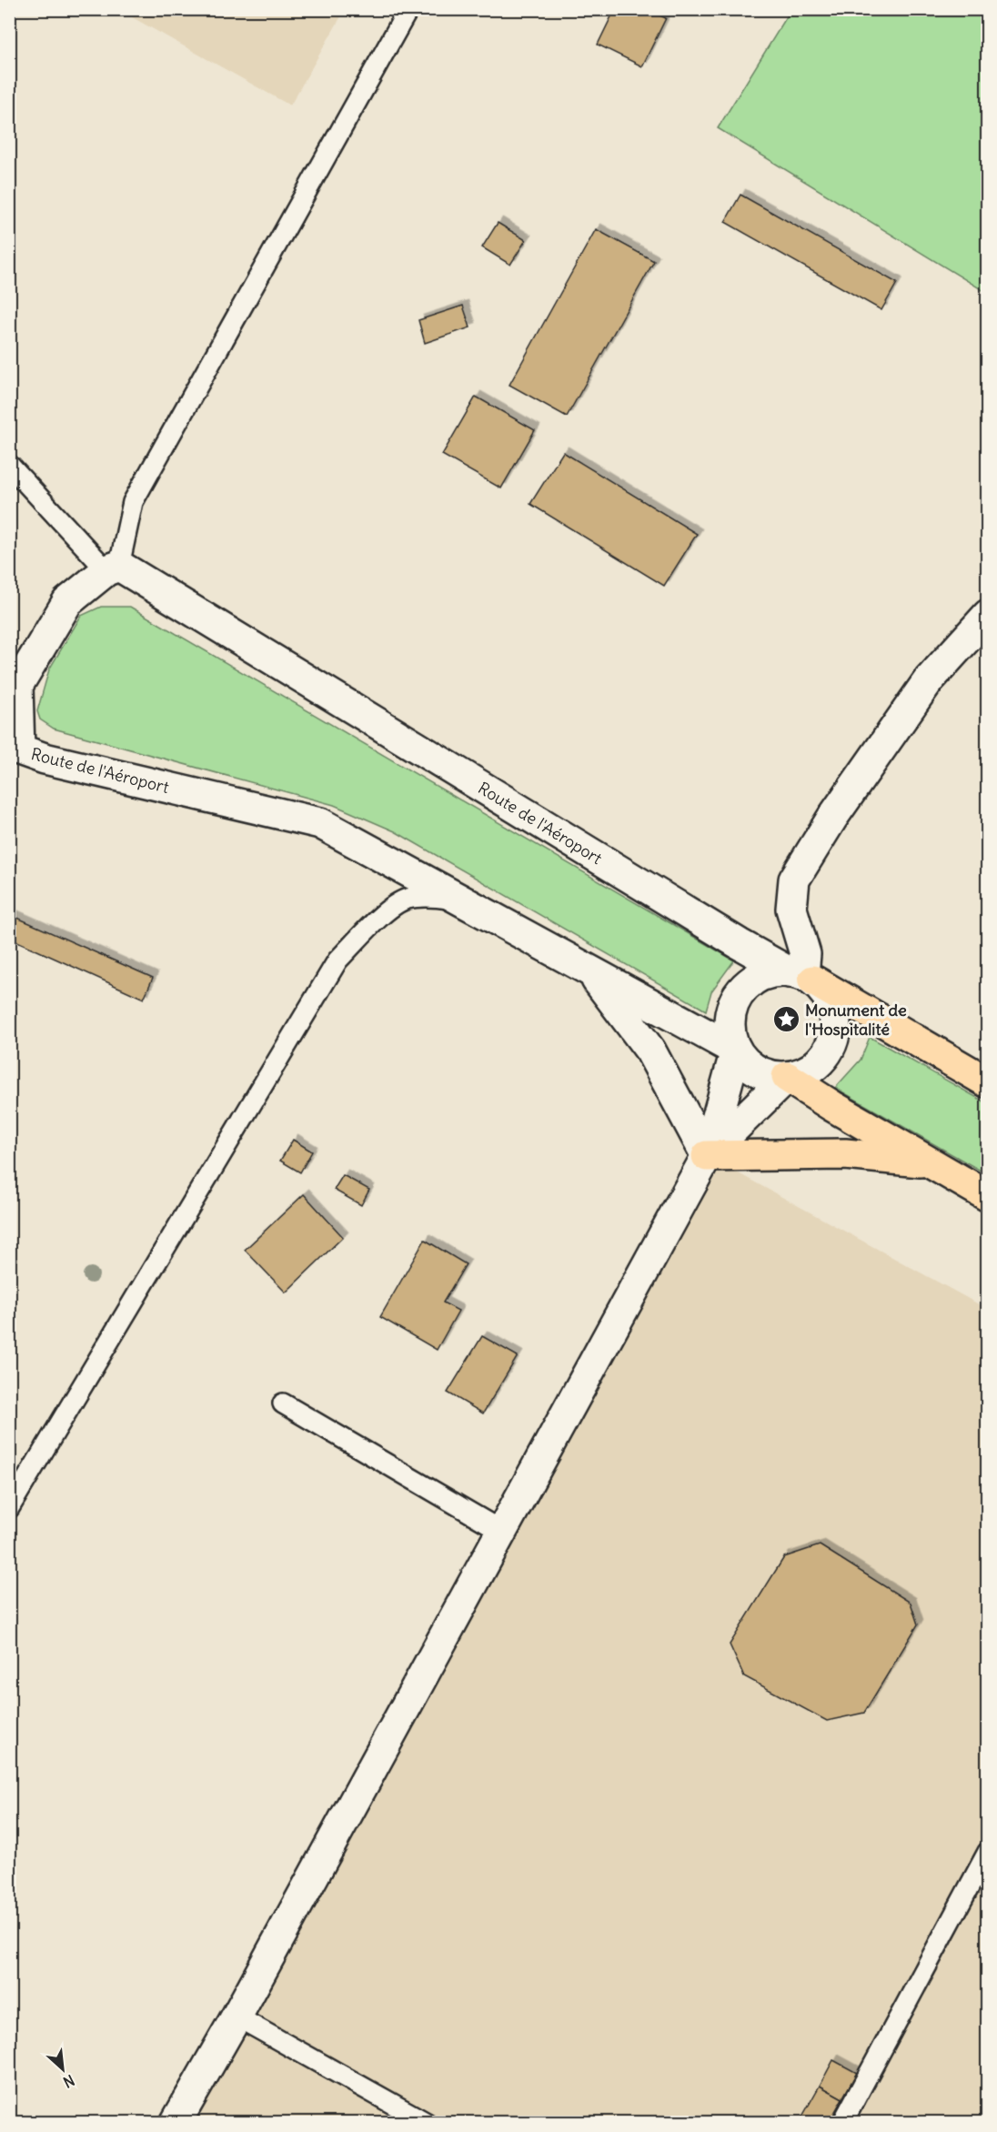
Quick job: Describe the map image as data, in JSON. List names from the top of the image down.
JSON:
{
  "streets": {
    "street": ["Route de l'Aéroport"]
  },
  "places": {
    "place": ["Monument de l'Hospitalité"]
  },
  "north": "bottom right"
}
